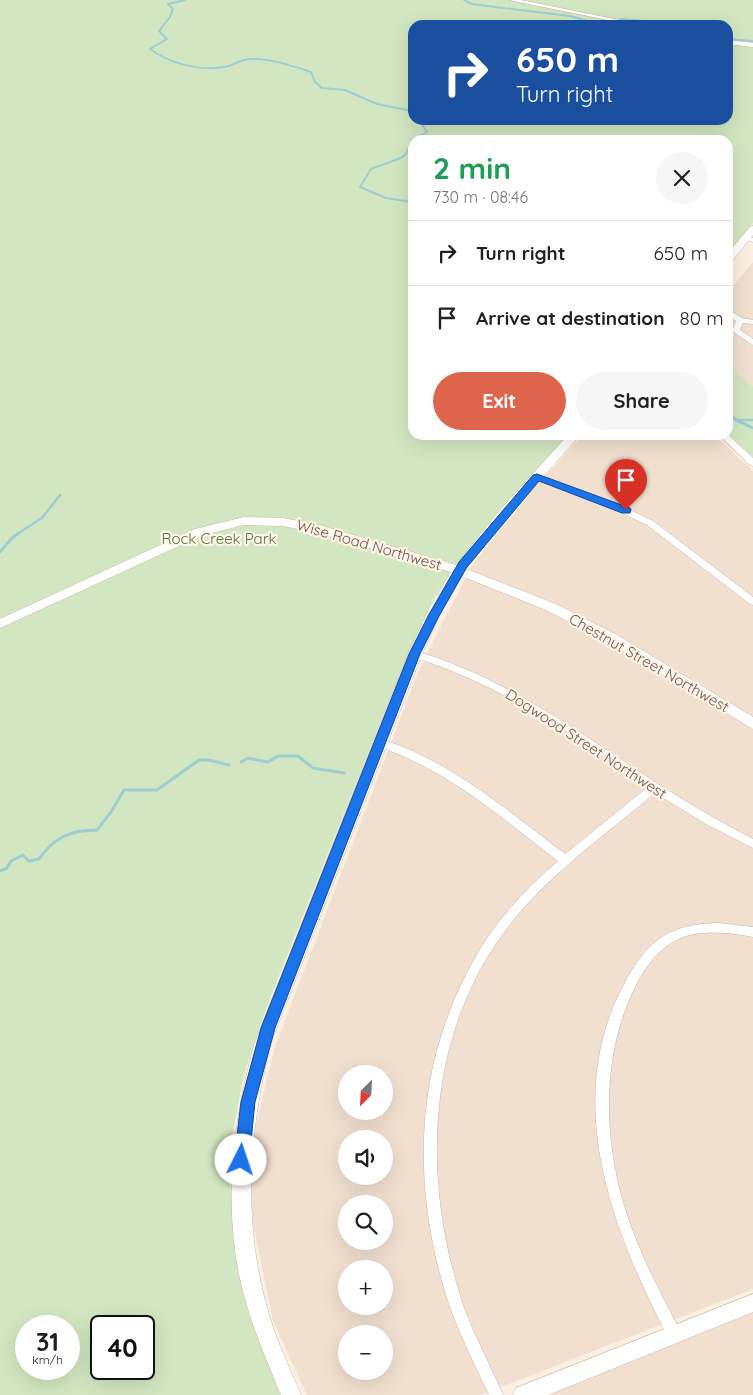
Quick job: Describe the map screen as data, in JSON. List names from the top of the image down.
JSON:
{
  "streets": {
    "street": ["Wise Road Northwest", "Chestnut Street Northwest", "Dogwood Street Northwest"]
  },
  "crossings": [
    ["Wise Road Northwest", "Chestnut Street Northwest"]
  ],
  "parks": ["Rock Creek Park"],
  "north": "bottom left",
  "page": {
    "turn": ["650 m", "Turn right"],
    "heading": ["2 min", "730 m · 08:46"],
    "list": [
      {
        "name": "Turn right",
        "value": "650 m"
      },
      {
        "name": "Arrive at destination",
        "value": "80 m"
      }
    ],
    "buttons": ["Exit", "Share"],
    "map_buttons": ["+", "−"],
    "speed": "31 km/h",
    "limit": "40"
  }
}
